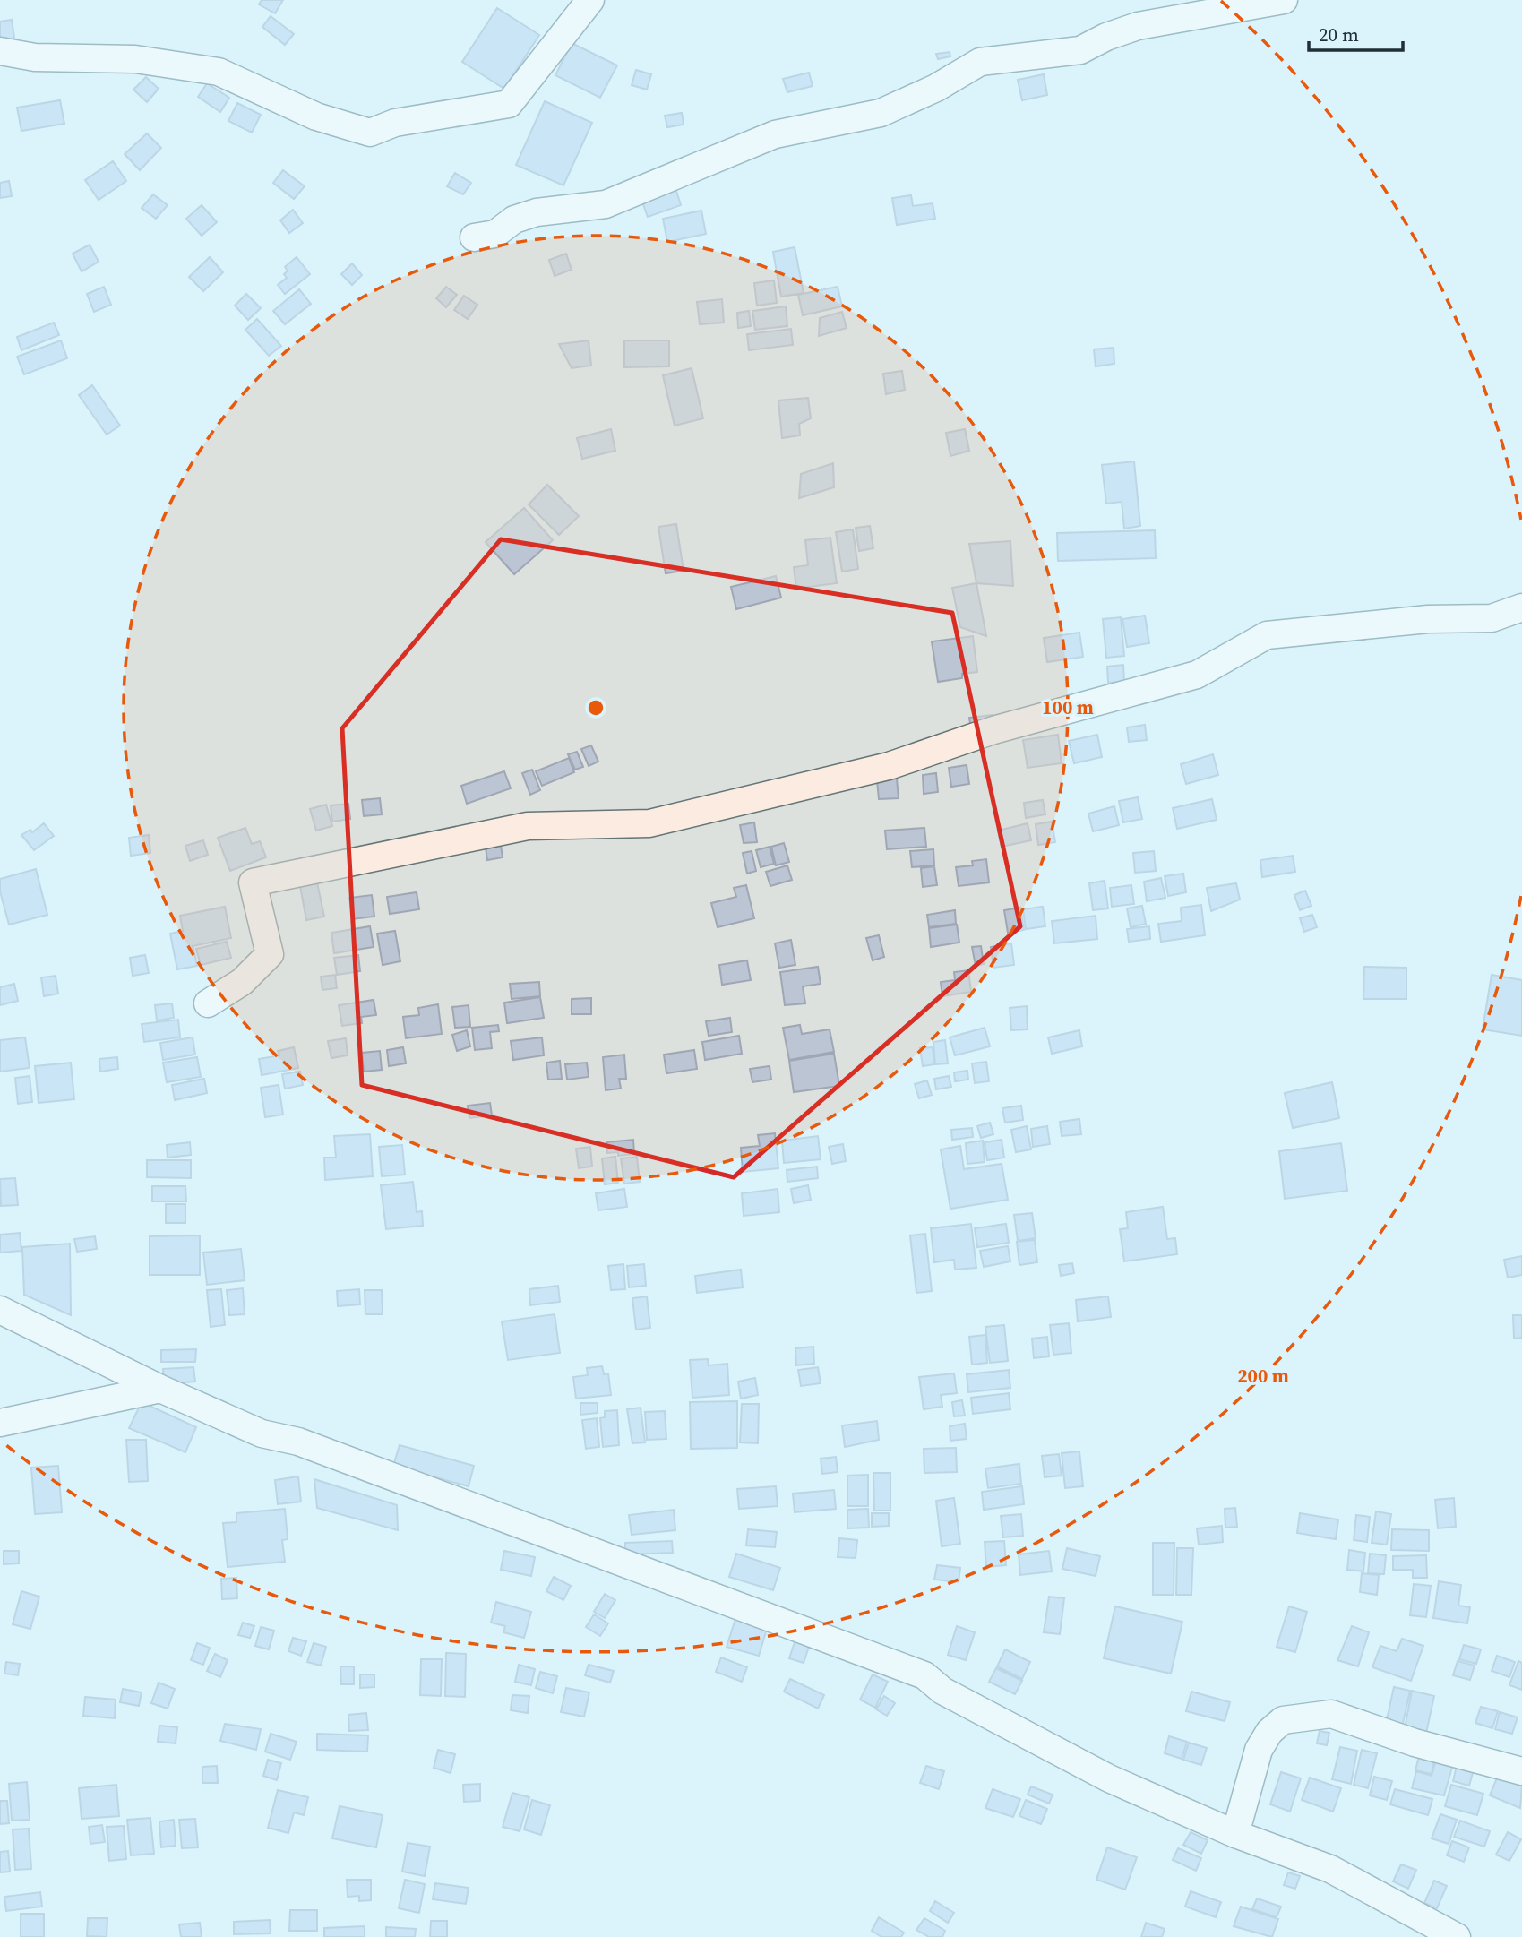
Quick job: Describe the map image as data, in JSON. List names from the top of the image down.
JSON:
{
  "scale_bar": "20 m",
  "rings": ["100 m", "200 m"]
}
